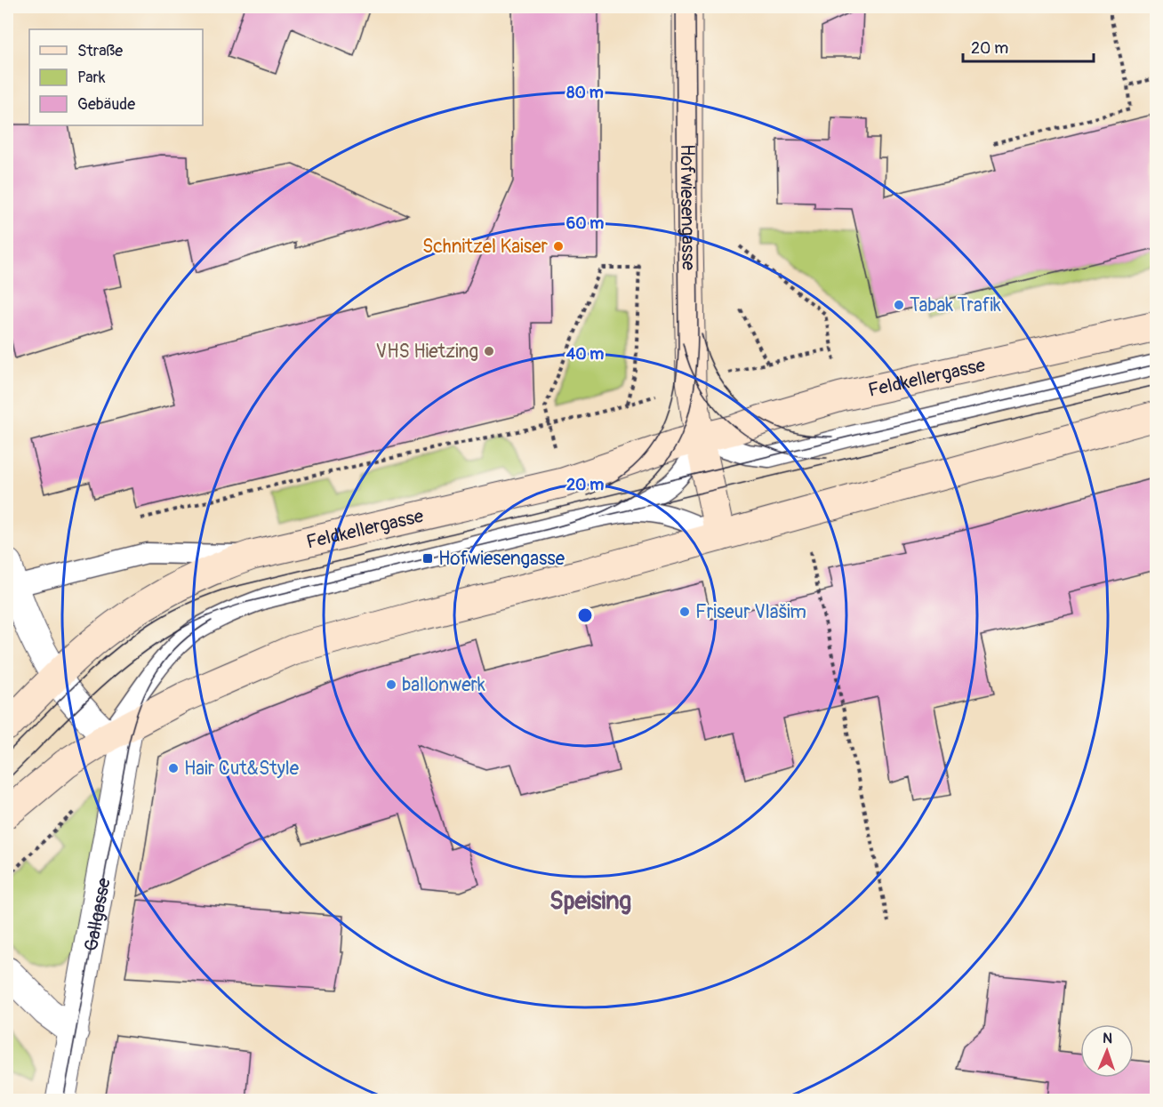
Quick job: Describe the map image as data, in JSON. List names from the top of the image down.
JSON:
{
  "streets": {
    "main road": ["Hofwiesengasse", "Feldkellergasse"],
    "street": ["Gallgasse"]
  },
  "crossings": [
    ["Hofwiesengasse", "Feldkellergasse"]
  ],
  "districts": ["Speising"],
  "places": {
    "other": [
      "Schnitzel Kaiser",
      "Tabak Trafik",
      "VHS Hietzing",
      "Friseur Vlašim",
      "ballonwerk",
      "Hair Cut&Style"
    ],
    "transit": ["Hofwiesengasse"]
  },
  "legend": ["Straße", "Park", "Gebäude"],
  "scale_bar": "20 m",
  "north": "top",
  "rings": [
    "80 m",
    "60 m",
    "40 m",
    "20 m"
  ]
}
